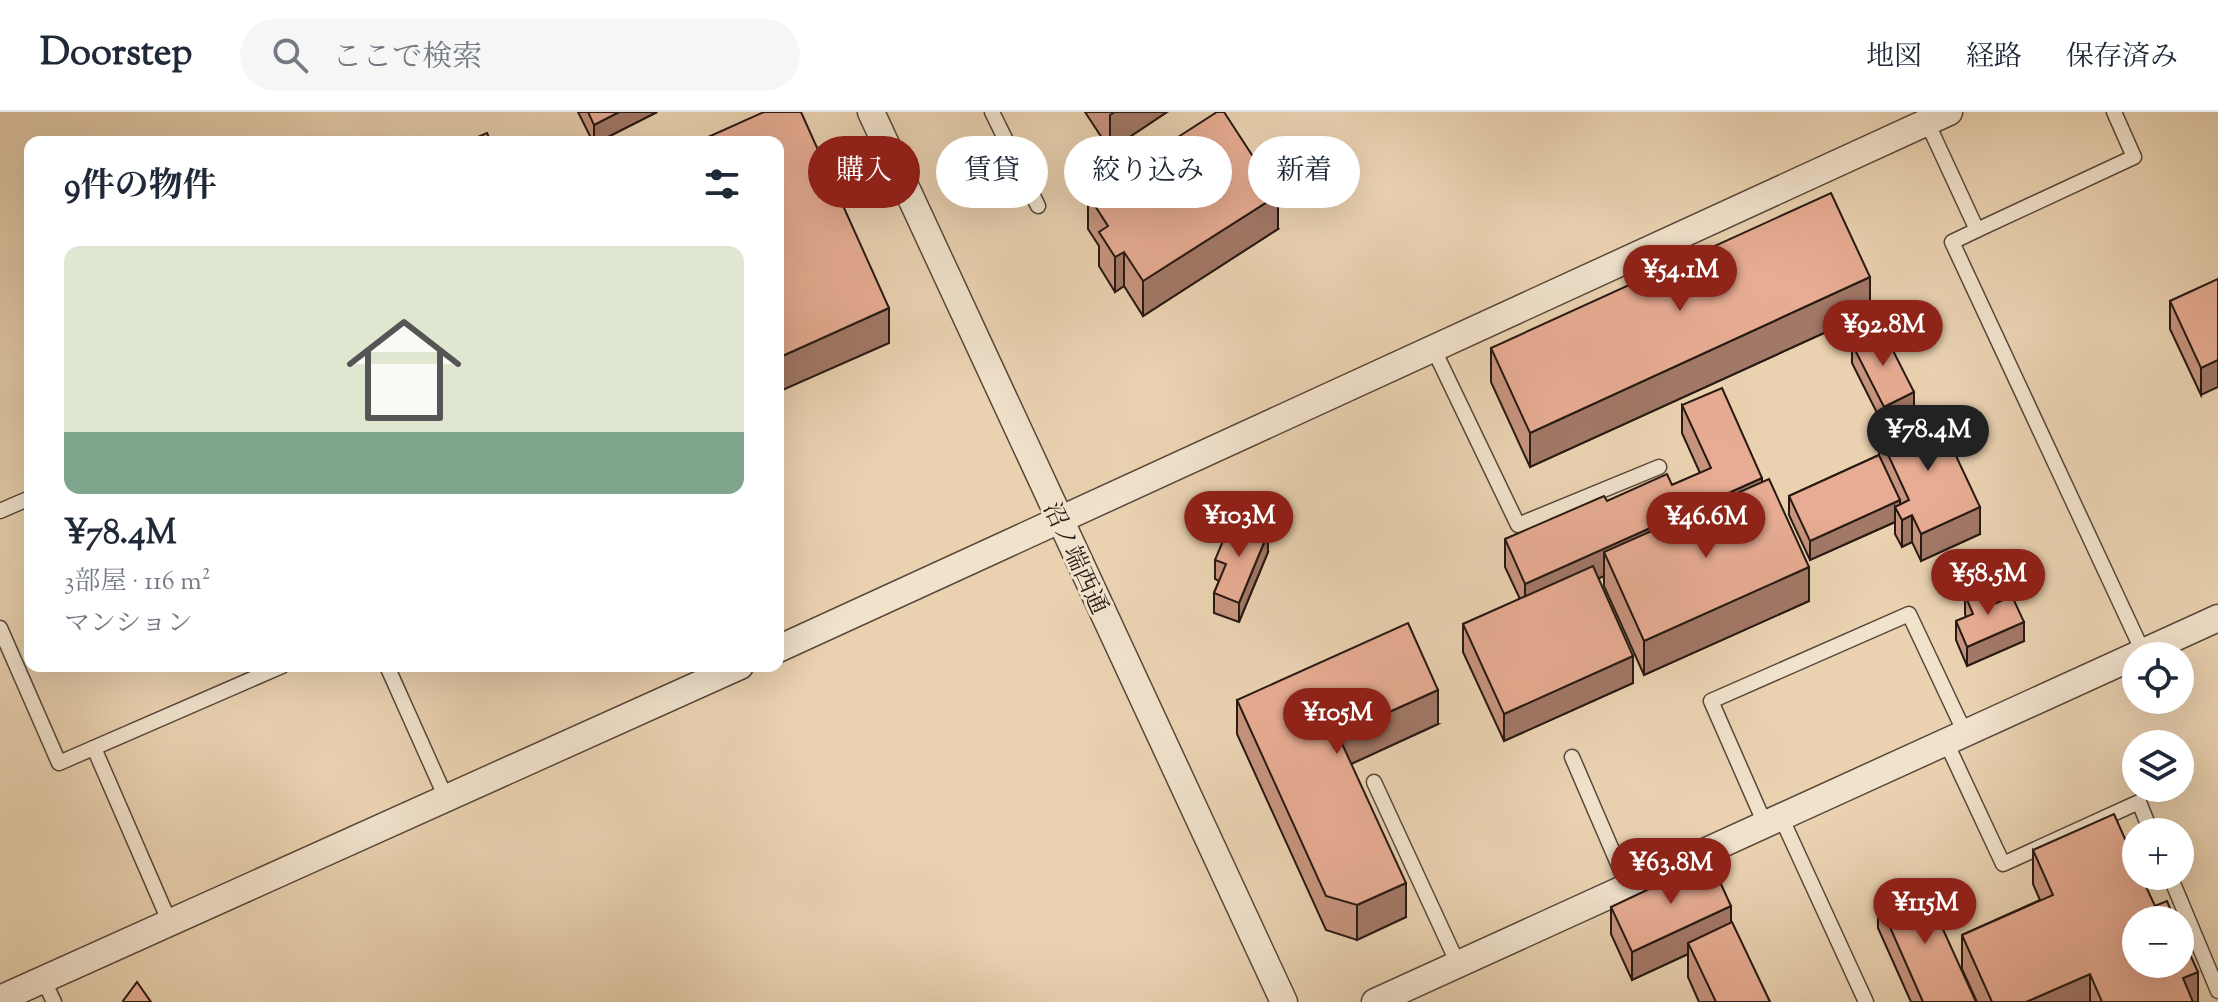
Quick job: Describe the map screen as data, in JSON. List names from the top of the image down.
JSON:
{
  "streets": {
    "street": ["沼ノ端西通"]
  },
  "page": {
    "header": "Doorstep",
    "search": "ここで検索",
    "nav": ["地図", "経路", "保存済み"],
    "chip": [
      "購入",
      "賃貸",
      "絞り込み",
      "新着"
    ],
    "heading": "9件の物件",
    "list": [
      {
        "name": "¥78.4M",
        "note": "3部屋 · 116 m² · マンション"
      }
    ],
    "price": [
      "¥54.1M",
      "¥92.8M",
      "¥78.4M",
      "¥103M",
      "¥46.6M",
      "¥58.5M",
      "¥105M",
      "¥63.8M",
      "¥115M"
    ],
    "map_buttons": ["+", "−"]
  }
}
